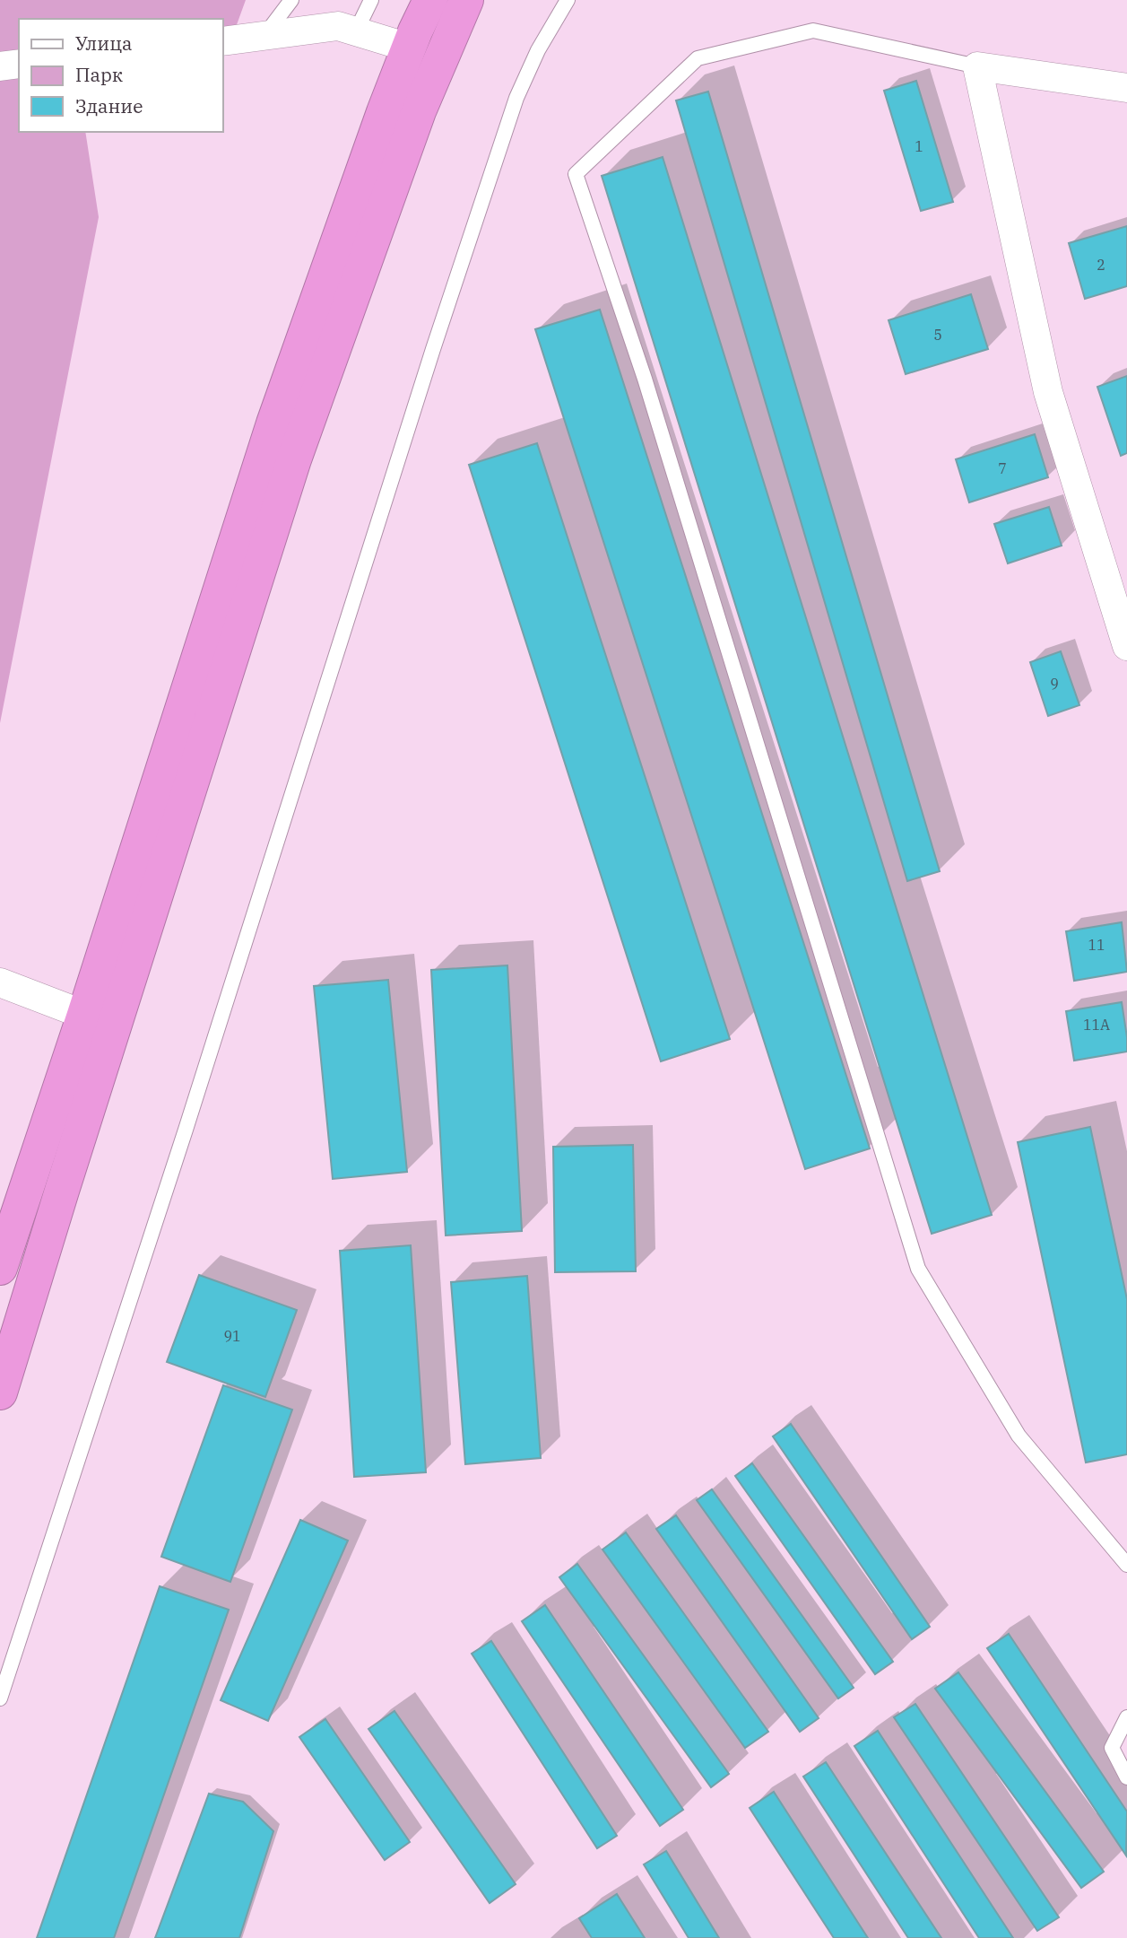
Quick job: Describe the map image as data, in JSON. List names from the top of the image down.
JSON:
{
  "house_numbers": [
    "1",
    "2",
    "5",
    "7",
    "9",
    "11",
    "11А",
    "91"
  ],
  "legend": ["Улица", "Парк", "Здание"]
}
